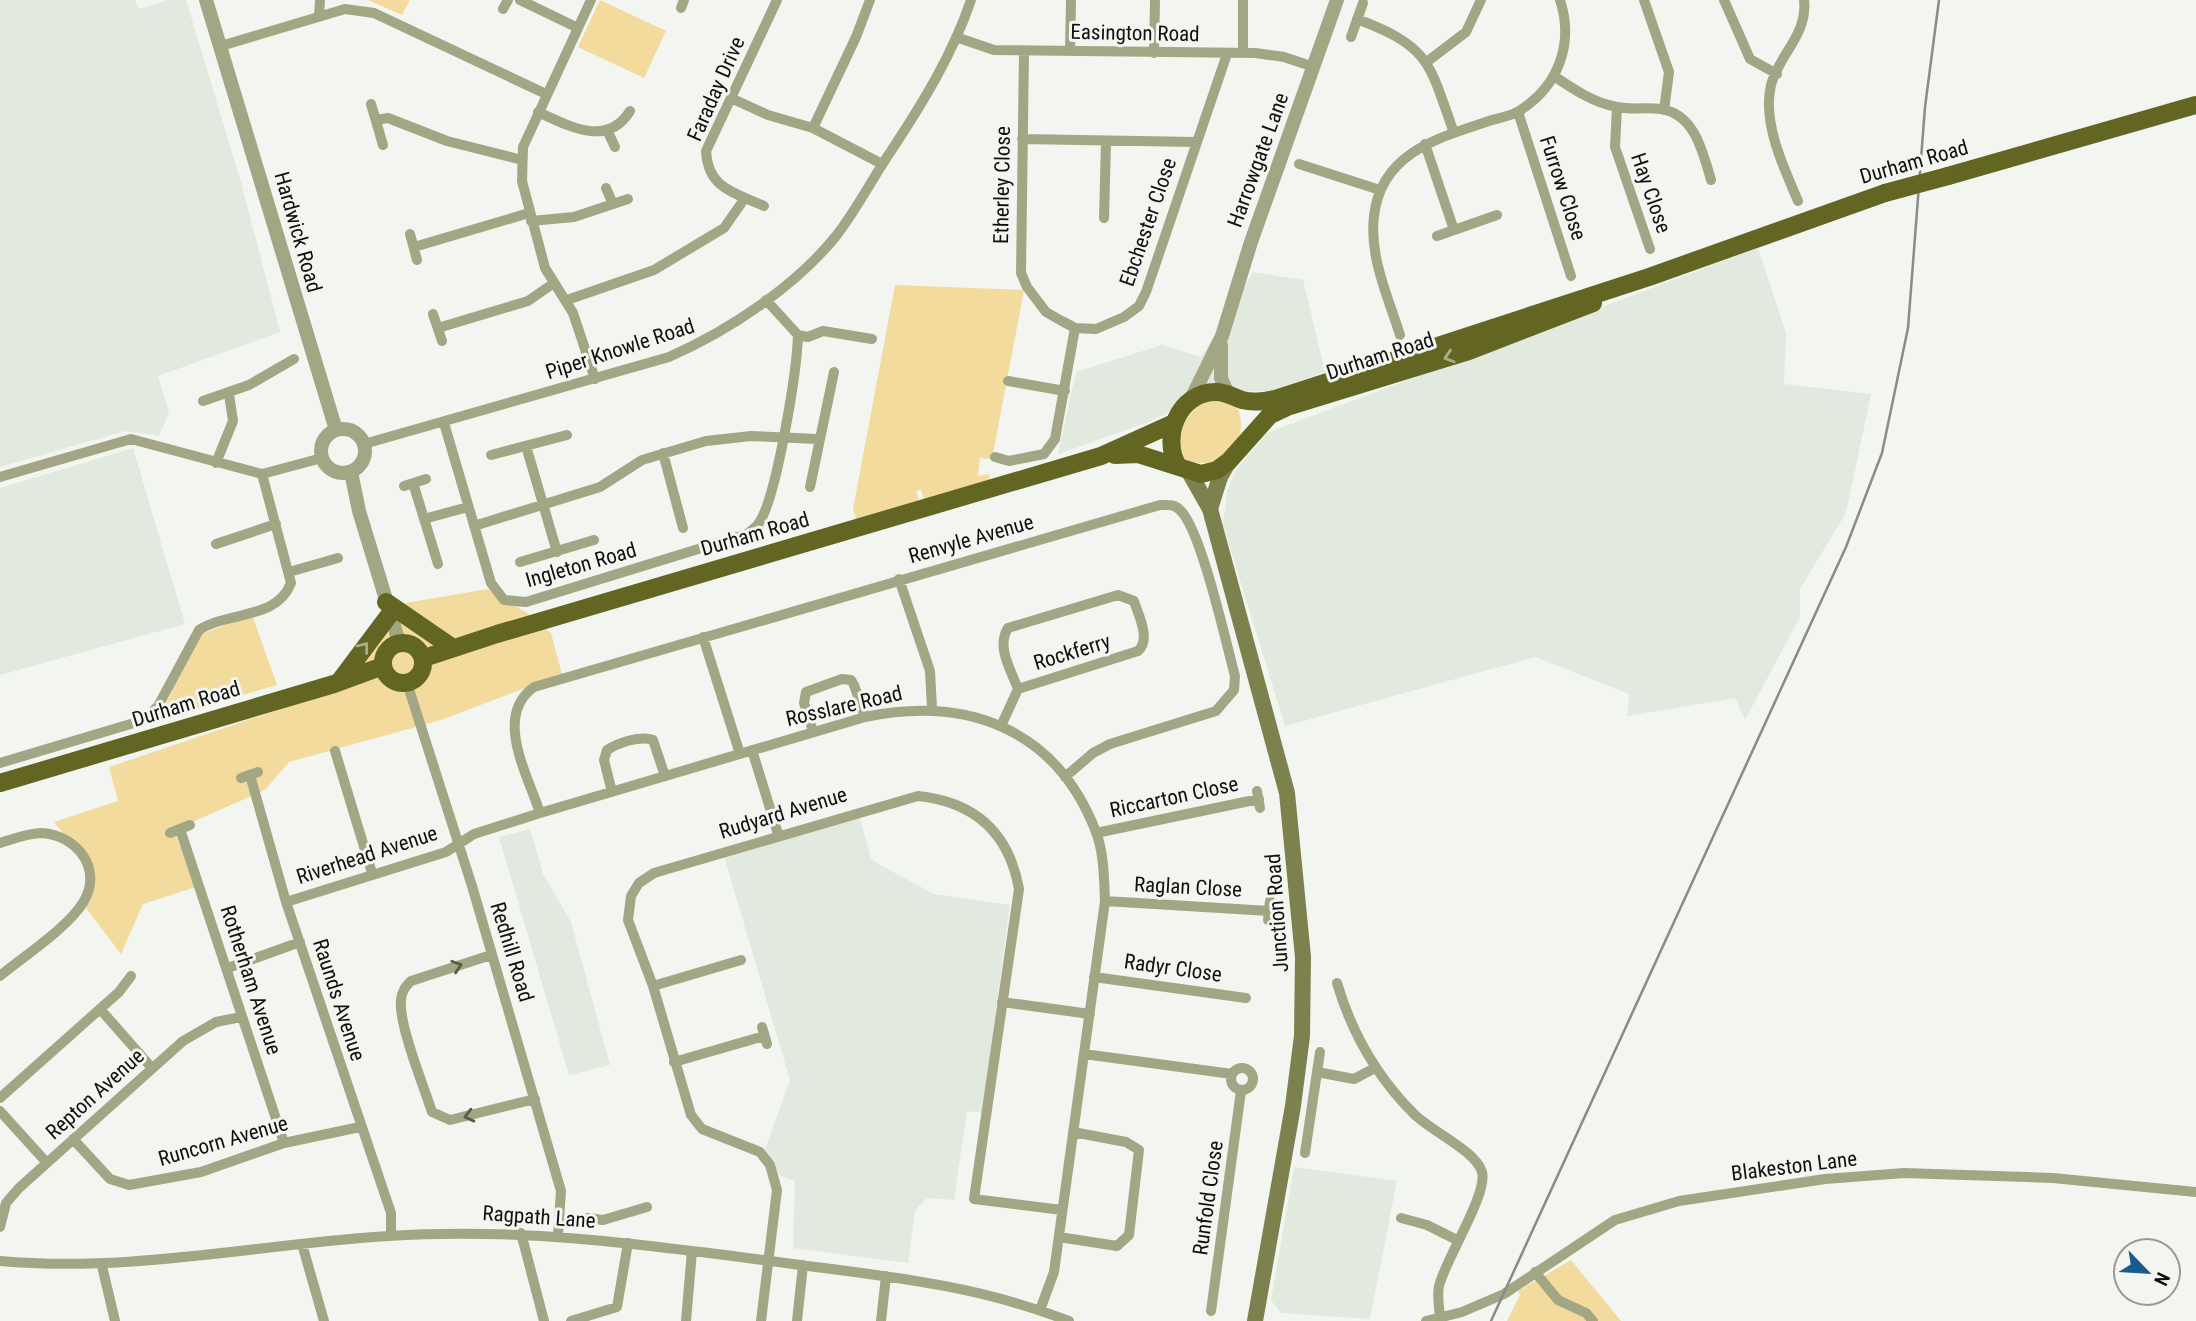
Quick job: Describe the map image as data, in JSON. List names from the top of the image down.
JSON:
{
  "streets": {
    "main road": ["Durham Road", "Junction Road"],
    "street": [
      "Easington Road",
      "Faraday Drive",
      "Harrowgate Lane",
      "Etherley Close",
      "Furrow Close",
      "Hay Close",
      "Ebchester Close",
      "Hardwick Road",
      "Piper Knowle Road",
      "Renvyle Avenue",
      "Ingleton Road",
      "Rockferry",
      "Rosslare Road",
      "Riccarton Close",
      "Rudyard Avenue",
      "Riverhead Avenue",
      "Raglan Close",
      "Redhill Road",
      "Radyr Close",
      "Rotherham Avenue",
      "Raunds Avenue",
      "Repton Avenue",
      "Runcorn Avenue",
      "Blakeston Lane",
      "Runfold Close",
      "Ragpath Lane"
    ]
  },
  "crossings": [
    ["Easington Road", "Harrowgate Lane"],
    ["Easington Road", "Etherley Close"],
    ["Easington Road", "Ebchester Close"],
    ["Easington Road", "Piper Knowle Road"],
    ["Harrowgate Lane", "Durham Road"],
    ["Harrowgate Lane", "Junction Road"],
    ["Durham Road", "Junction Road"],
    ["Durham Road", "Redhill Road"],
    ["Etherley Close", "Ebchester Close"],
    ["Hardwick Road", "Piper Knowle Road"],
    ["Piper Knowle Road", "Ingleton Road"],
    ["Renvyle Avenue", "Rosslare Road"],
    ["Rosslare Road", "Riccarton Close"],
    ["Rosslare Road", "Rudyard Avenue"],
    ["Rosslare Road", "Riverhead Avenue"],
    ["Rosslare Road", "Raglan Close"],
    ["Rosslare Road", "Redhill Road"],
    ["Rosslare Road", "Radyr Close"],
    ["Rosslare Road", "Runfold Close"],
    ["Rosslare Road", "Ragpath Lane"],
    ["Rudyard Avenue", "Ragpath Lane"],
    ["Riverhead Avenue", "Redhill Road"],
    ["Riverhead Avenue", "Raunds Avenue"],
    ["Redhill Road", "Ragpath Lane"],
    ["Rotherham Avenue", "Repton Avenue"],
    ["Rotherham Avenue", "Runcorn Avenue"],
    ["Raunds Avenue", "Runcorn Avenue"],
    ["Raunds Avenue", "Ragpath Lane"],
    ["Repton Avenue", "Runcorn Avenue"]
  ],
  "north": "bottom right"
}
